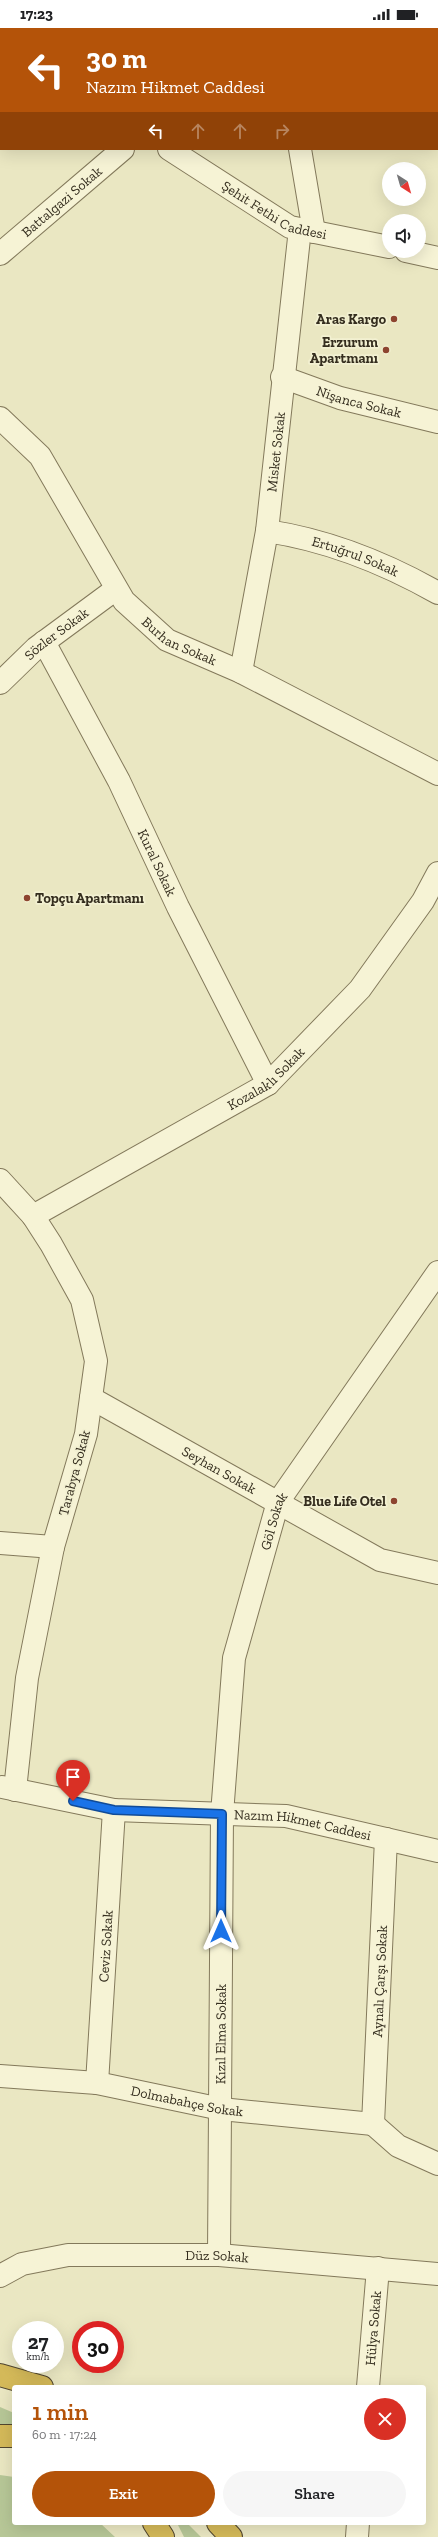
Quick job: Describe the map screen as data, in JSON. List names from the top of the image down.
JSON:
{
  "streets": {
    "street": [
      "Battalgazi Sokak",
      "Şehit Fethi Caddesi",
      "Nişanca Sokak",
      "Misket Sokak",
      "Ertuğrul Sokak",
      "Sözler Sokak",
      "Burhan Sokak",
      "Kural Sokak",
      "Kozalaklı Sokak",
      "Seyhan Sokak",
      "Tarabya Sokak",
      "Göl Sokak",
      "Nazım Hikmet Caddesi",
      "Ceviz Sokak",
      "Aynalı Çarşı Sokak",
      "Kızıl Elma Sokak",
      "Dolmabahçe Sokak",
      "Düz Sokak",
      "Hülya Sokak"
    ]
  },
  "crossings": [
    ["Şehit Fethi Caddesi", "Misket Sokak"],
    ["Nişanca Sokak", "Misket Sokak"],
    ["Misket Sokak", "Ertuğrul Sokak"],
    ["Misket Sokak", "Burhan Sokak"],
    ["Sözler Sokak", "Burhan Sokak"],
    ["Sözler Sokak", "Kural Sokak"],
    ["Kural Sokak", "Kozalaklı Sokak"],
    ["Kozalaklı Sokak", "Tarabya Sokak"],
    ["Seyhan Sokak", "Tarabya Sokak"],
    ["Seyhan Sokak", "Göl Sokak"],
    ["Tarabya Sokak", "Nazım Hikmet Caddesi"],
    ["Göl Sokak", "Nazım Hikmet Caddesi"],
    ["Göl Sokak", "Kızıl Elma Sokak"],
    ["Nazım Hikmet Caddesi", "Ceviz Sokak"],
    ["Nazım Hikmet Caddesi", "Aynalı Çarşı Sokak"],
    ["Nazım Hikmet Caddesi", "Kızıl Elma Sokak"],
    ["Ceviz Sokak", "Dolmabahçe Sokak"],
    ["Aynalı Çarşı Sokak", "Dolmabahçe Sokak"],
    ["Kızıl Elma Sokak", "Dolmabahçe Sokak"],
    ["Kızıl Elma Sokak", "Düz Sokak"],
    ["Düz Sokak", "Hülya Sokak"]
  ],
  "places": [
    "Aras Kargo",
    "Erzurum Apartmanı",
    "Topçu Apartmanı",
    "Blue Life Otel"
  ],
  "north": "bottom right",
  "page": {
    "status": "17:23",
    "turn": ["30 m", "Nazım Hikmet Caddesi"],
    "speed": "27 km/h",
    "limit": "30",
    "heading": ["1 min", "60 m · 17:24"],
    "buttons": ["Exit", "Share"]
  }
}
